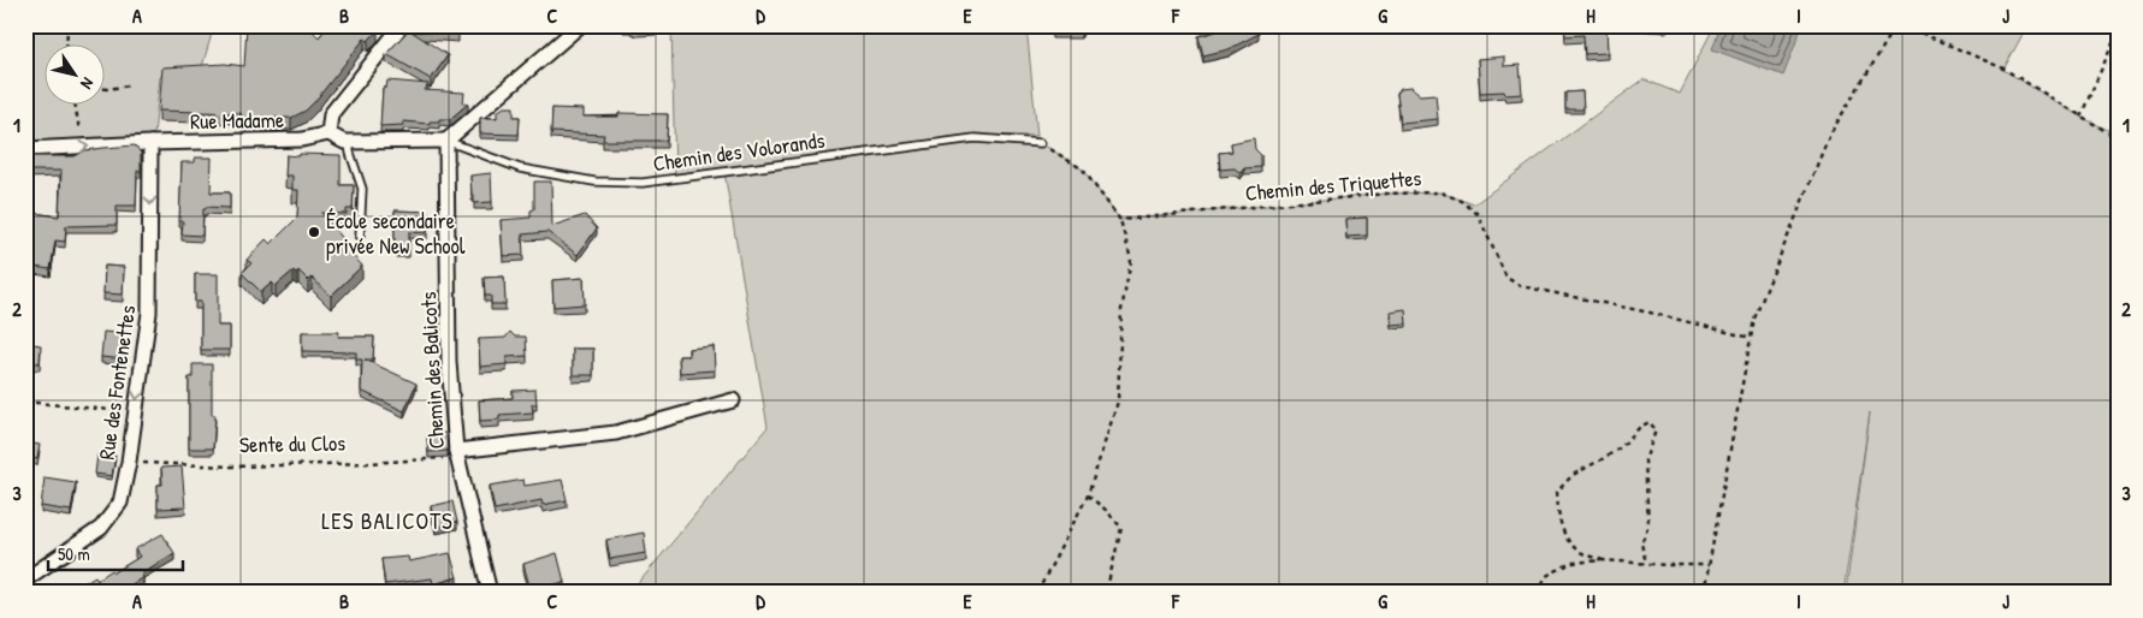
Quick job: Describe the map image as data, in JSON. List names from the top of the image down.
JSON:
{
  "streets": {
    "street": ["Rue Madame", "Chemin des Balicots", "Rue des Fontenettes"],
    "lane": ["Chemin des Volorands"],
    "path": ["Chemin des Triquettes", "Sente du Clos"]
  },
  "crossings": [
    ["Rue Madame", "Rue des Fontenettes"],
    ["Chemin des Volorands", "Chemin des Balicots"],
    ["Chemin des Balicots", "Sente du Clos"],
    ["Rue des Fontenettes", "Sente du Clos"]
  ],
  "one_way": ["Rue des Fontenettes"],
  "districts": ["LES BALICOTS"],
  "places": ["École secondaire privée New School"],
  "scale_bar": "50 m",
  "north": "bottom right",
  "grid": {
    "columns": [
      "A",
      "B",
      "C",
      "D",
      "E",
      "F",
      "G",
      "H",
      "I",
      "J"
    ],
    "rows": ["1", "2", "3"]
  }
}
